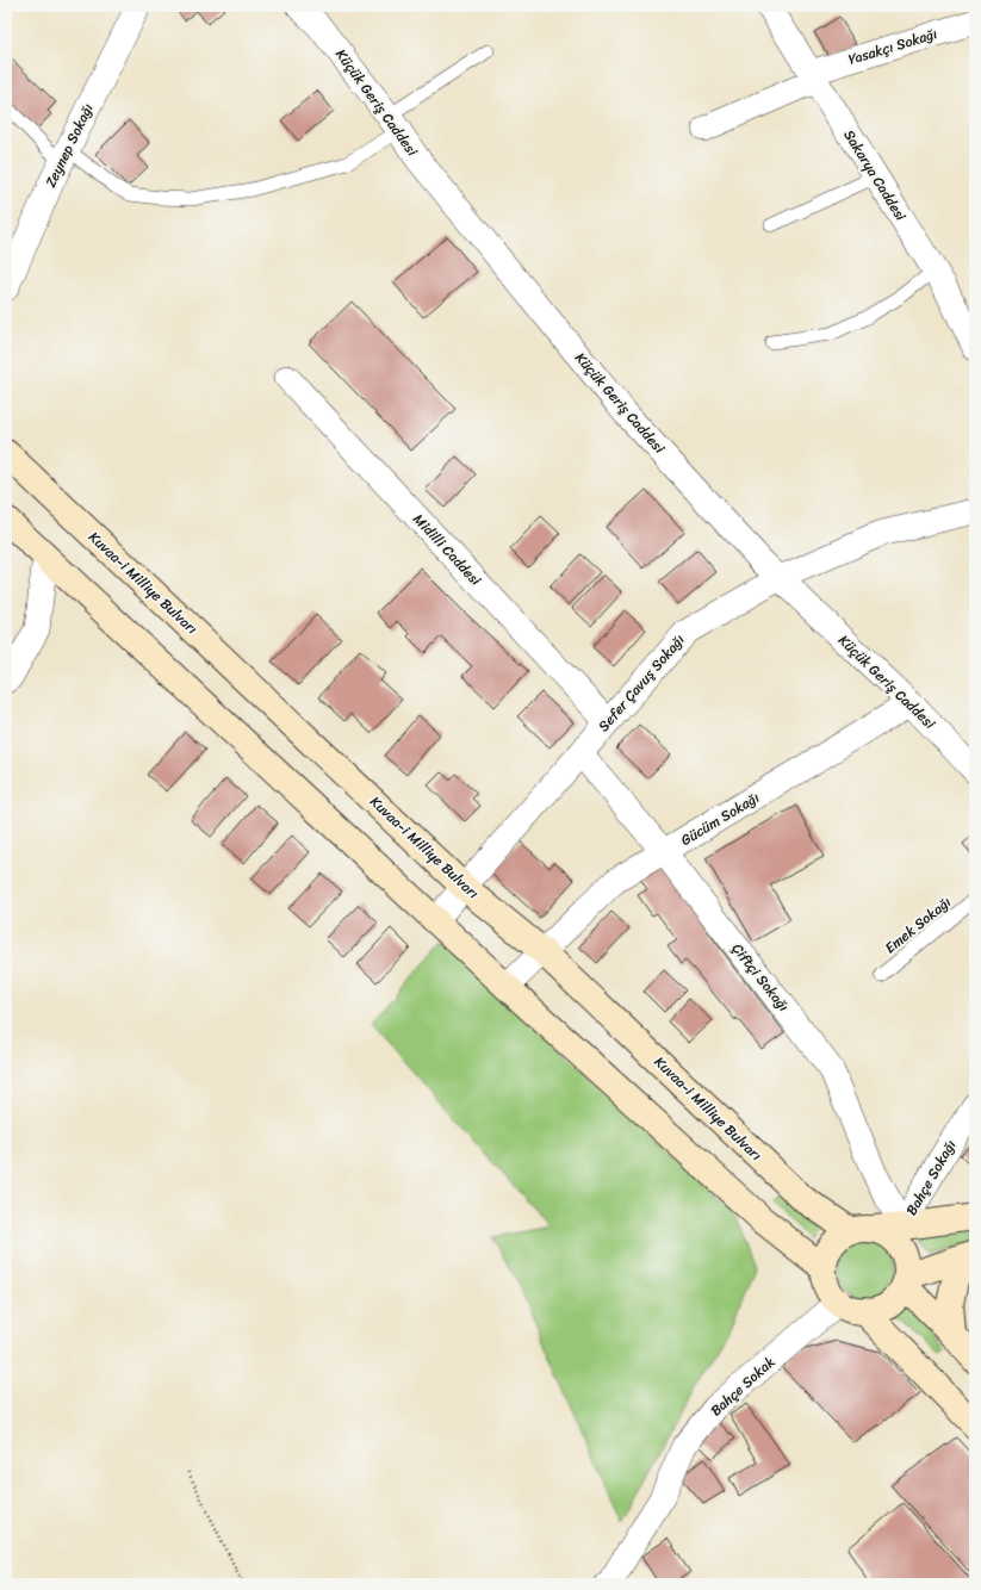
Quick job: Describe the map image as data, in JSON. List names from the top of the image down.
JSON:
{
  "streets": {
    "main road": ["Kuvaa-i Milliye Bulvarı"],
    "street": [
      "Yasakçı Sokağı",
      "Küçük Geriş Caddesi",
      "Zeynep Sokağı",
      "Sakarya Caddesi",
      "Midilli Caddesi",
      "Sefer Çavuş Sokağı",
      "Gücüm Sokağı",
      "Çiftçi Sokağı",
      "Bahçe Sokağı",
      "Bahçe Sokak"
    ],
    "lane": ["Emek Sokağı"]
  },
  "crossings": [
    ["Yasakçı Sokağı", "Sakarya Caddesi"],
    ["Küçük Geriş Caddesi", "Sefer Çavuş Sokağı"],
    ["Küçük Geriş Caddesi", "Gücüm Sokağı"],
    ["Midilli Caddesi", "Sefer Çavuş Sokağı"],
    ["Kuvaa-i Milliye Bulvarı", "Sefer Çavuş Sokağı"],
    ["Kuvaa-i Milliye Bulvarı", "Gücüm Sokağı"],
    ["Kuvaa-i Milliye Bulvarı", "Bahçe Sokak"],
    ["Sefer Çavuş Sokağı", "Çiftçi Sokağı"],
    ["Gücüm Sokağı", "Çiftçi Sokağı"],
    ["Çiftçi Sokağı", "Bahçe Sokağı"]
  ]
}
